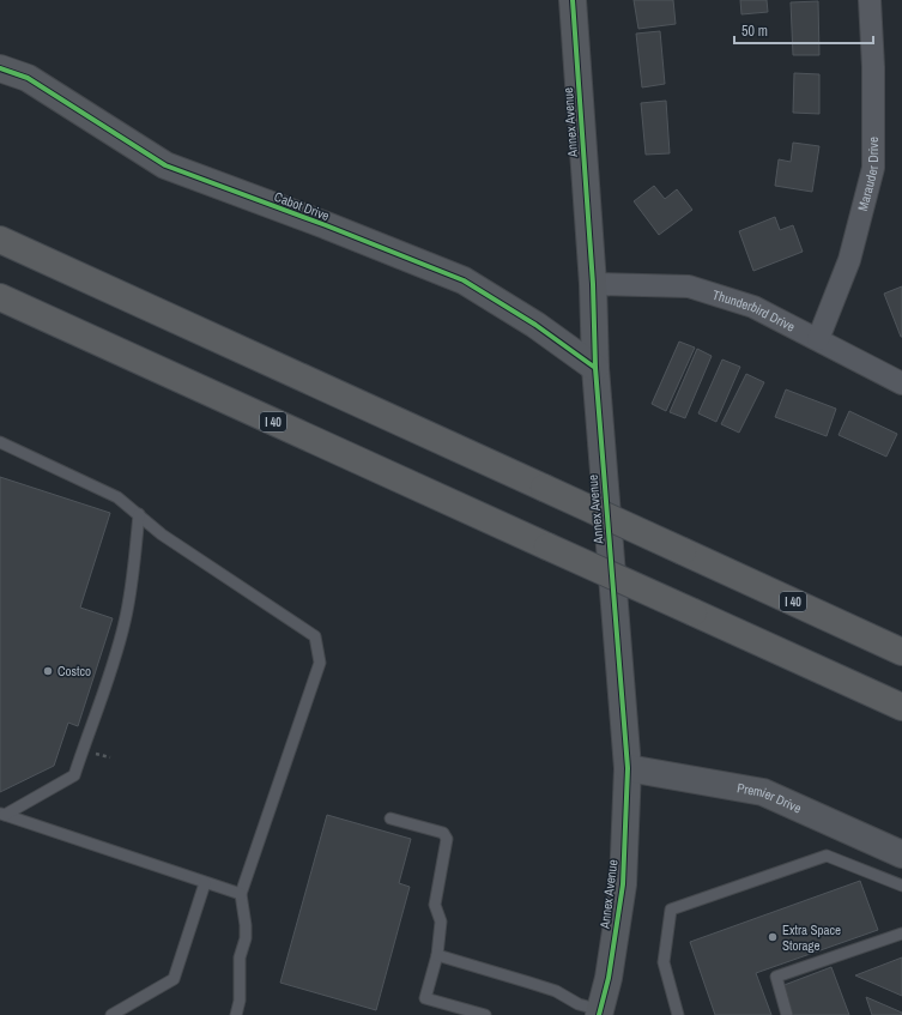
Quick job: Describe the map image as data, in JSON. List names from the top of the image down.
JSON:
{
  "streets": {
    "highway": ["I 40"],
    "street": [
      "Annex Avenue",
      "Marauder Drive",
      "Cabot Drive",
      "Thunderbird Drive",
      "Premier Drive"
    ]
  },
  "crossings": [
    ["Annex Avenue", "Cabot Drive"],
    ["Annex Avenue", "Thunderbird Drive"],
    ["Annex Avenue", "Premier Drive"],
    ["Marauder Drive", "Thunderbird Drive"]
  ],
  "places": ["Costco", "Extra Space Storage"],
  "scale_bar": "50 m"
}
